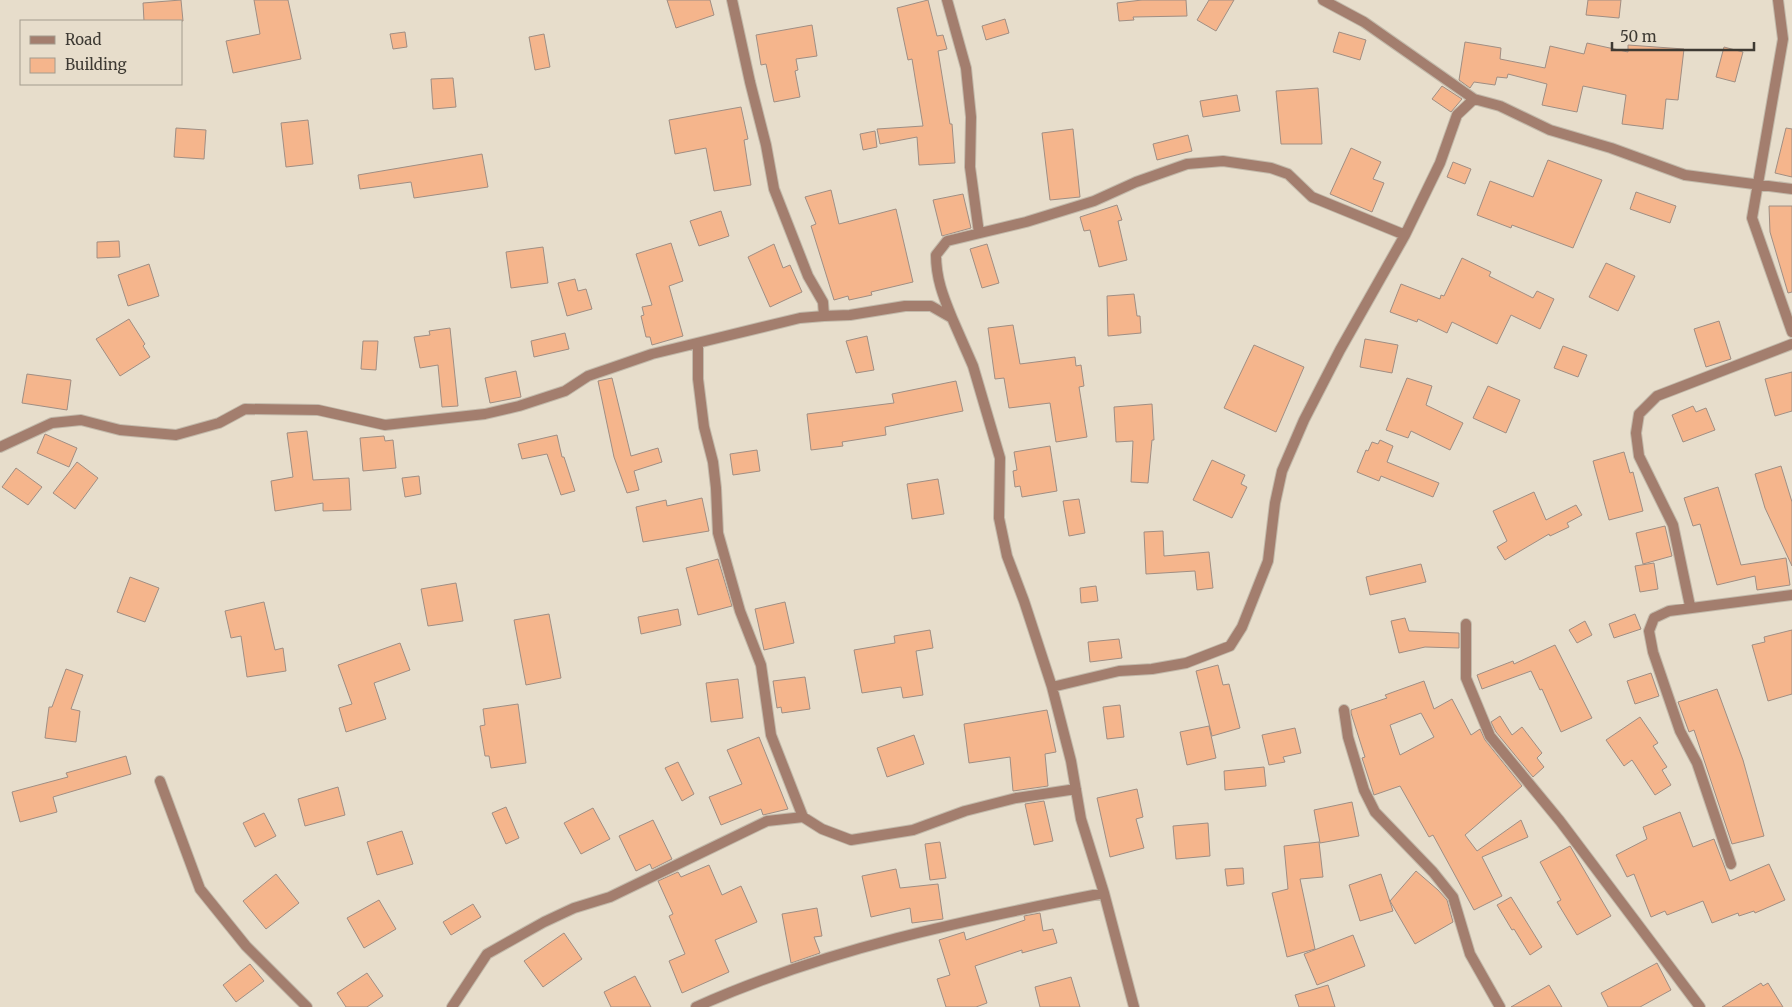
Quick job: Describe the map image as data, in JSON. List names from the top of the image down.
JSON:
{
  "legend": ["Road", "Building"],
  "scale_bar": "50 m"
}
